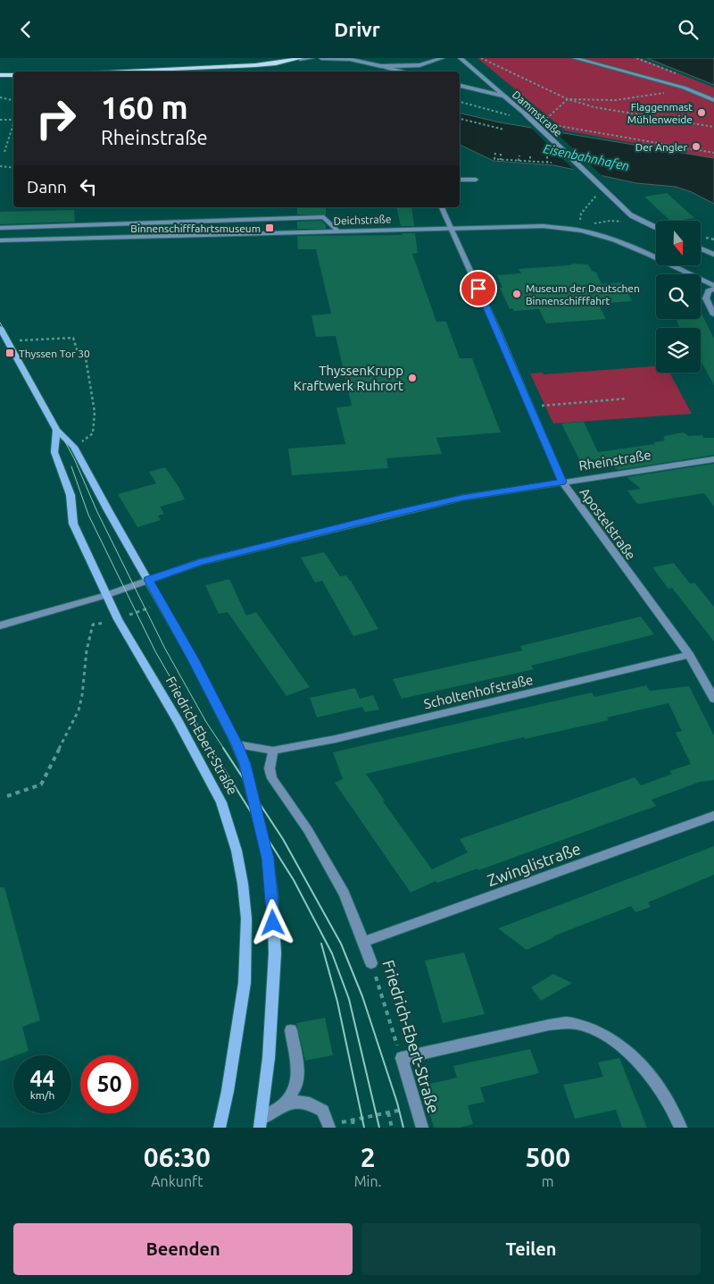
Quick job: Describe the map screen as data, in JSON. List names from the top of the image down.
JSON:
{
  "streets": {
    "main road": ["Friedrich-Ebert-Straße"],
    "street": [
      "Dammstraße",
      "Deichstraße",
      "Rheinstraße",
      "Apostelstraße",
      "Scholtenhofstraße",
      "Zwinglistraße"
    ]
  },
  "crossings": [
    ["Deichstraße", "Apostelstraße"],
    ["Rheinstraße", "Apostelstraße"],
    ["Rheinstraße", "Friedrich-Ebert-Straße"],
    ["Apostelstraße", "Scholtenhofstraße"],
    ["Scholtenhofstraße", "Friedrich-Ebert-Straße"],
    ["Friedrich-Ebert-Straße", "Zwinglistraße"]
  ],
  "water": ["Eisenbahnhafen"],
  "places": {
    "other": [
      "Flaggenmast Mühlenweide",
      "Der Angler",
      "Museum der Deutschen Binnenschifffahrt",
      "ThyssenKrupp Kraftwerk Ruhrort"
    ],
    "transit": ["Binnenschifffahrtsmuseum", "Thyssen Tor 30"]
  },
  "north": "bottom",
  "page": {
    "header": "Drivr",
    "turn": ["160 m", "Rheinstraße"],
    "then": "Dann",
    "speed": "44 km/h",
    "limit": "50",
    "eta": [
      "06:30",
      "Ankunft",
      "2",
      "Min.",
      "500",
      "m"
    ],
    "buttons": ["Beenden", "Teilen"]
  }
}
